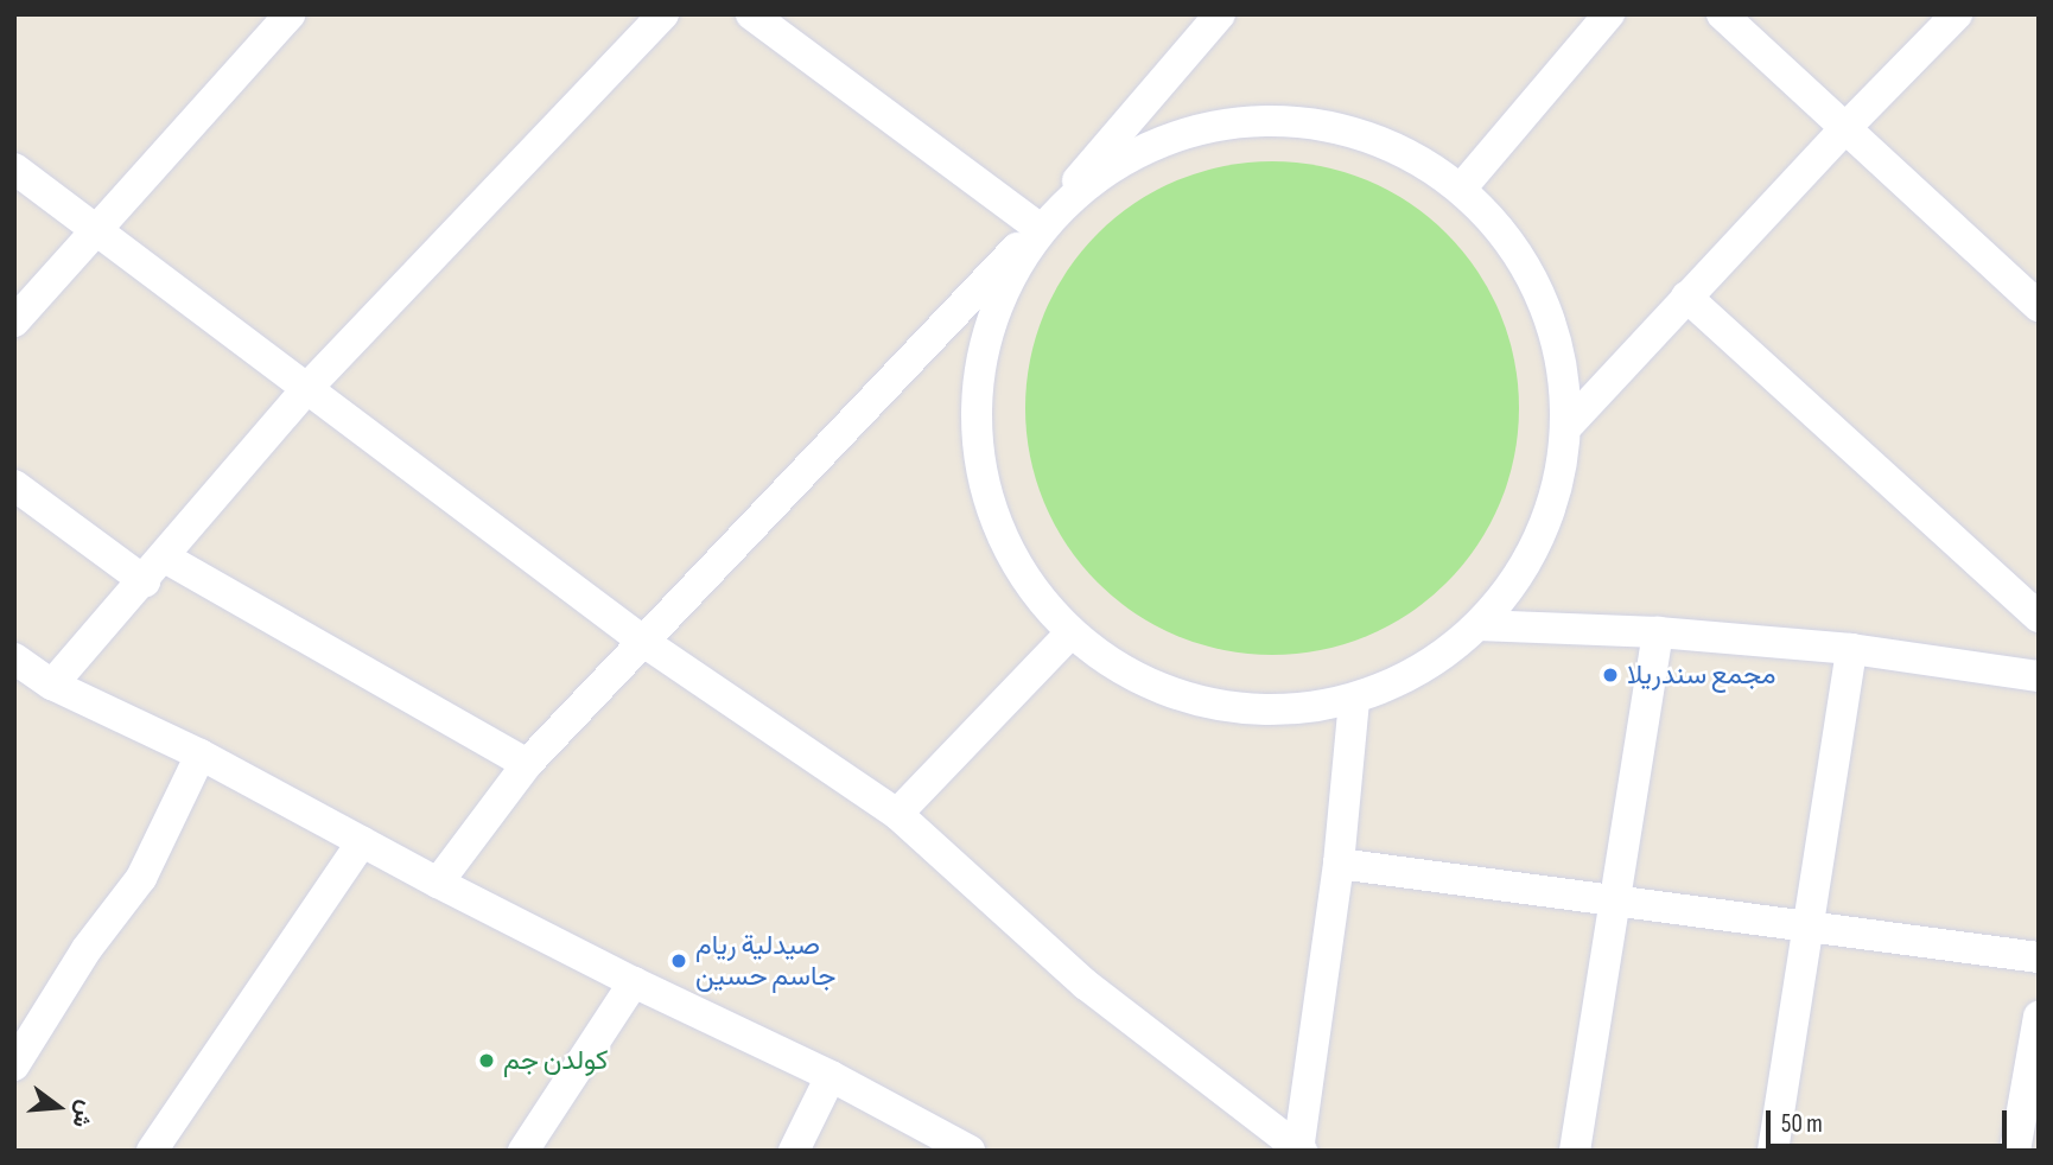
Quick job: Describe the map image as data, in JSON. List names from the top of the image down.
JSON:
{
  "places": ["مجمع سندريلا", "صيدلية ريام جاسم حسين", "كولدن جم"],
  "scale_bar": "50 m",
  "north": "right"
}
